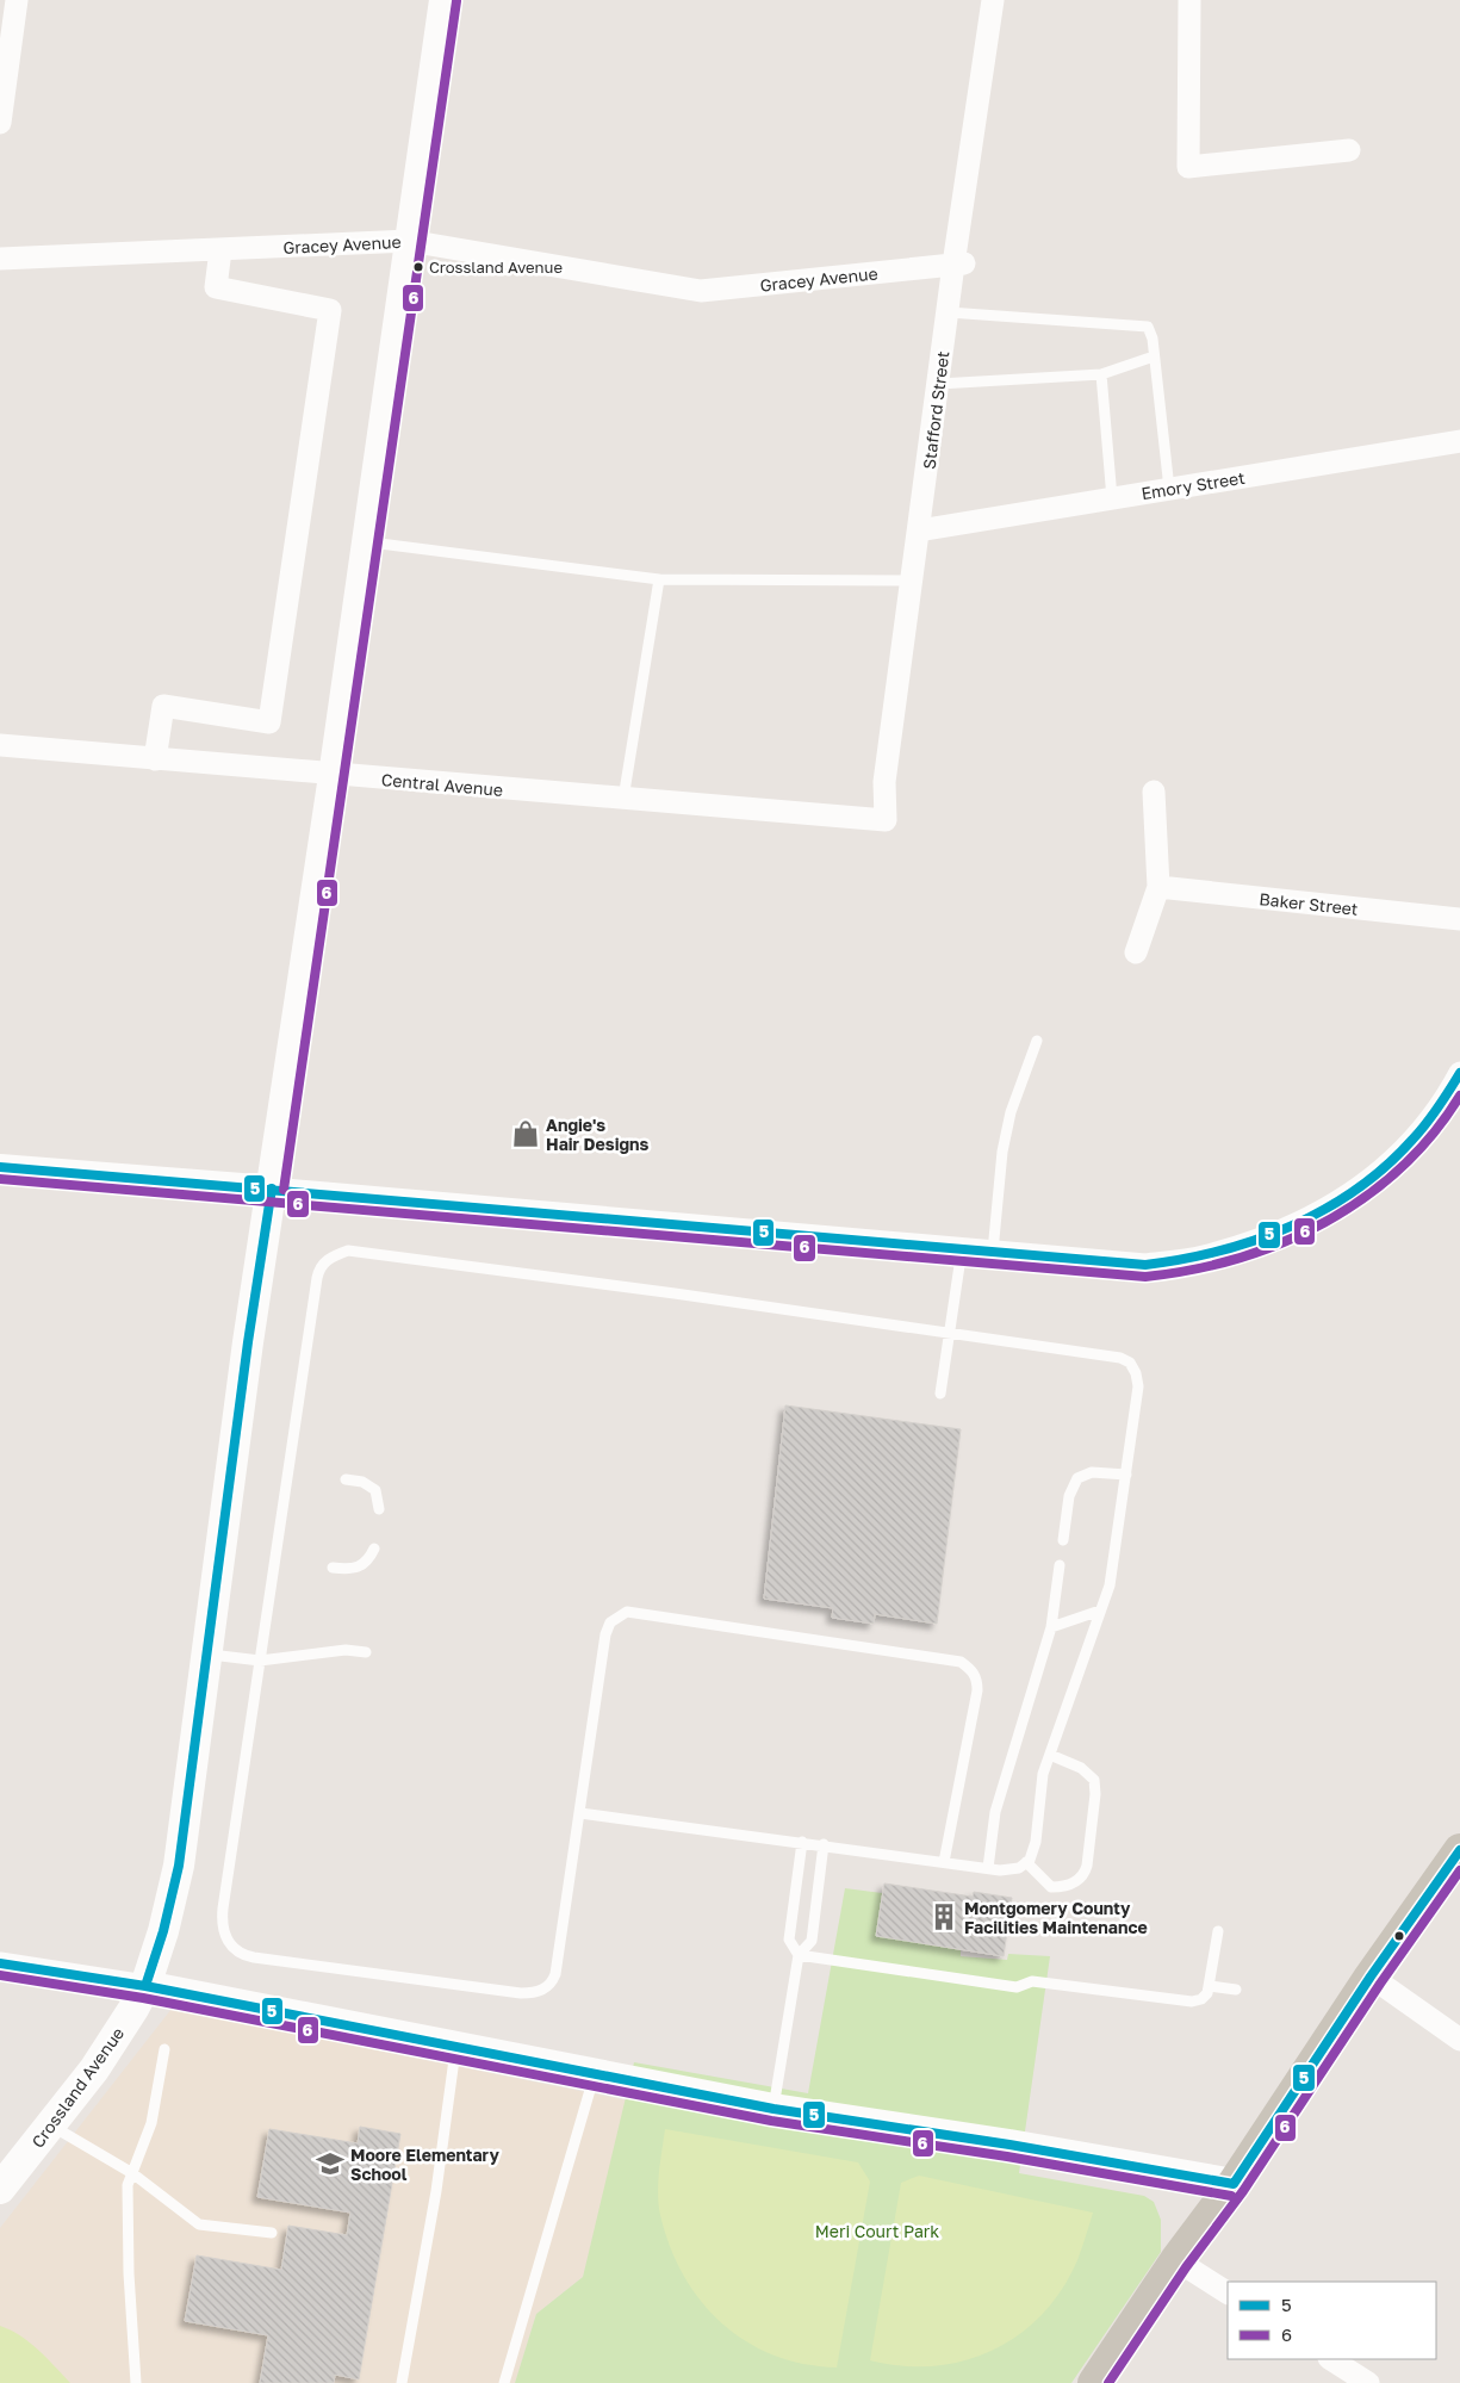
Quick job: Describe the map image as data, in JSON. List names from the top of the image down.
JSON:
{
  "streets": {
    "main road": ["Crossland Avenue"],
    "street": [
      "Gracey Avenue",
      "Stafford Street",
      "Emory Street",
      "Central Avenue",
      "Baker Street"
    ]
  },
  "crossings": [
    ["Gracey Avenue", "Stafford Street"],
    ["Gracey Avenue", "Crossland Avenue"],
    ["Stafford Street", "Central Avenue"],
    ["Central Avenue", "Crossland Avenue"]
  ],
  "parks": ["Meri Court Park"],
  "places": {
    "other": ["Crossland Avenue"],
    "shop": ["Angie's Hair Designs"],
    "building": ["Montgomery County Facilities Maintenance"],
    "school or university": ["Moore Elementary School"]
  },
  "lines": ["transit line 6", "transit line 5"],
  "legend": ["5", "6"]
}
